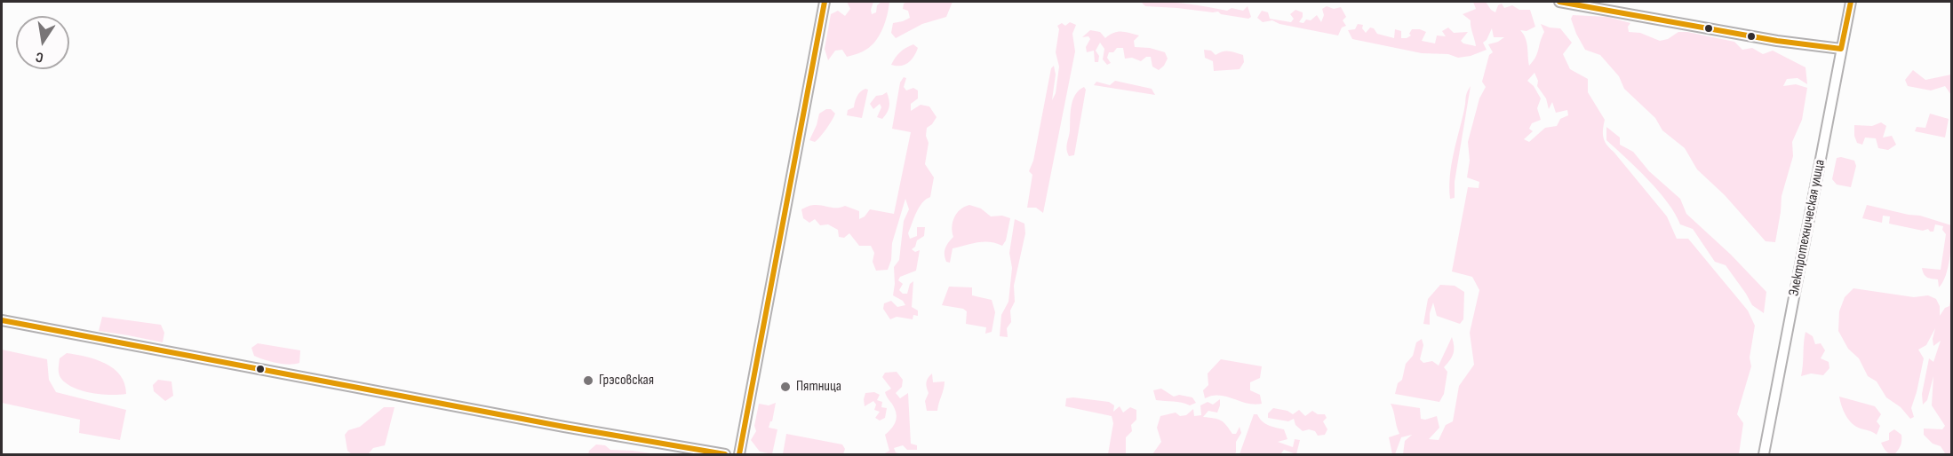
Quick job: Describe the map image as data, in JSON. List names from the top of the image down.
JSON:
{
  "streets": {
    "main road": ["Электротехническая улица"]
  },
  "places": ["Грэсовская", "Пятница"],
  "north": "bottom"
}
